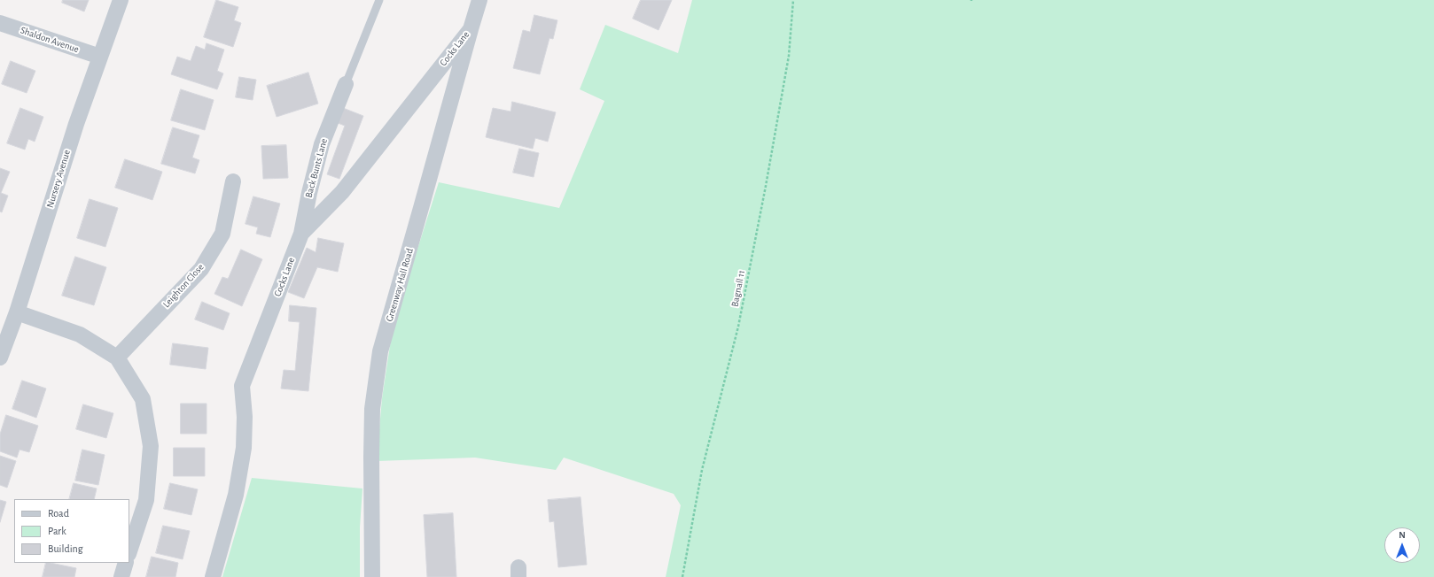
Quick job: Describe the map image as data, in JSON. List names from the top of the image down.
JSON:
{
  "streets": {
    "street": [
      "Shaldon Avenue",
      "Cocks Lane",
      "Back Bunts Lane",
      "Nursery Avenue",
      "Greenway Hall Road",
      "Leighton Close"
    ],
    "path": ["Bagnall 11"]
  },
  "crossings": [
    ["Shaldon Avenue", "Nursery Avenue"],
    ["Cocks Lane", "Back Bunts Lane"],
    ["Cocks Lane", "Greenway Hall Road"]
  ],
  "legend": ["Road", "Park", "Building"],
  "north": "top"
}
